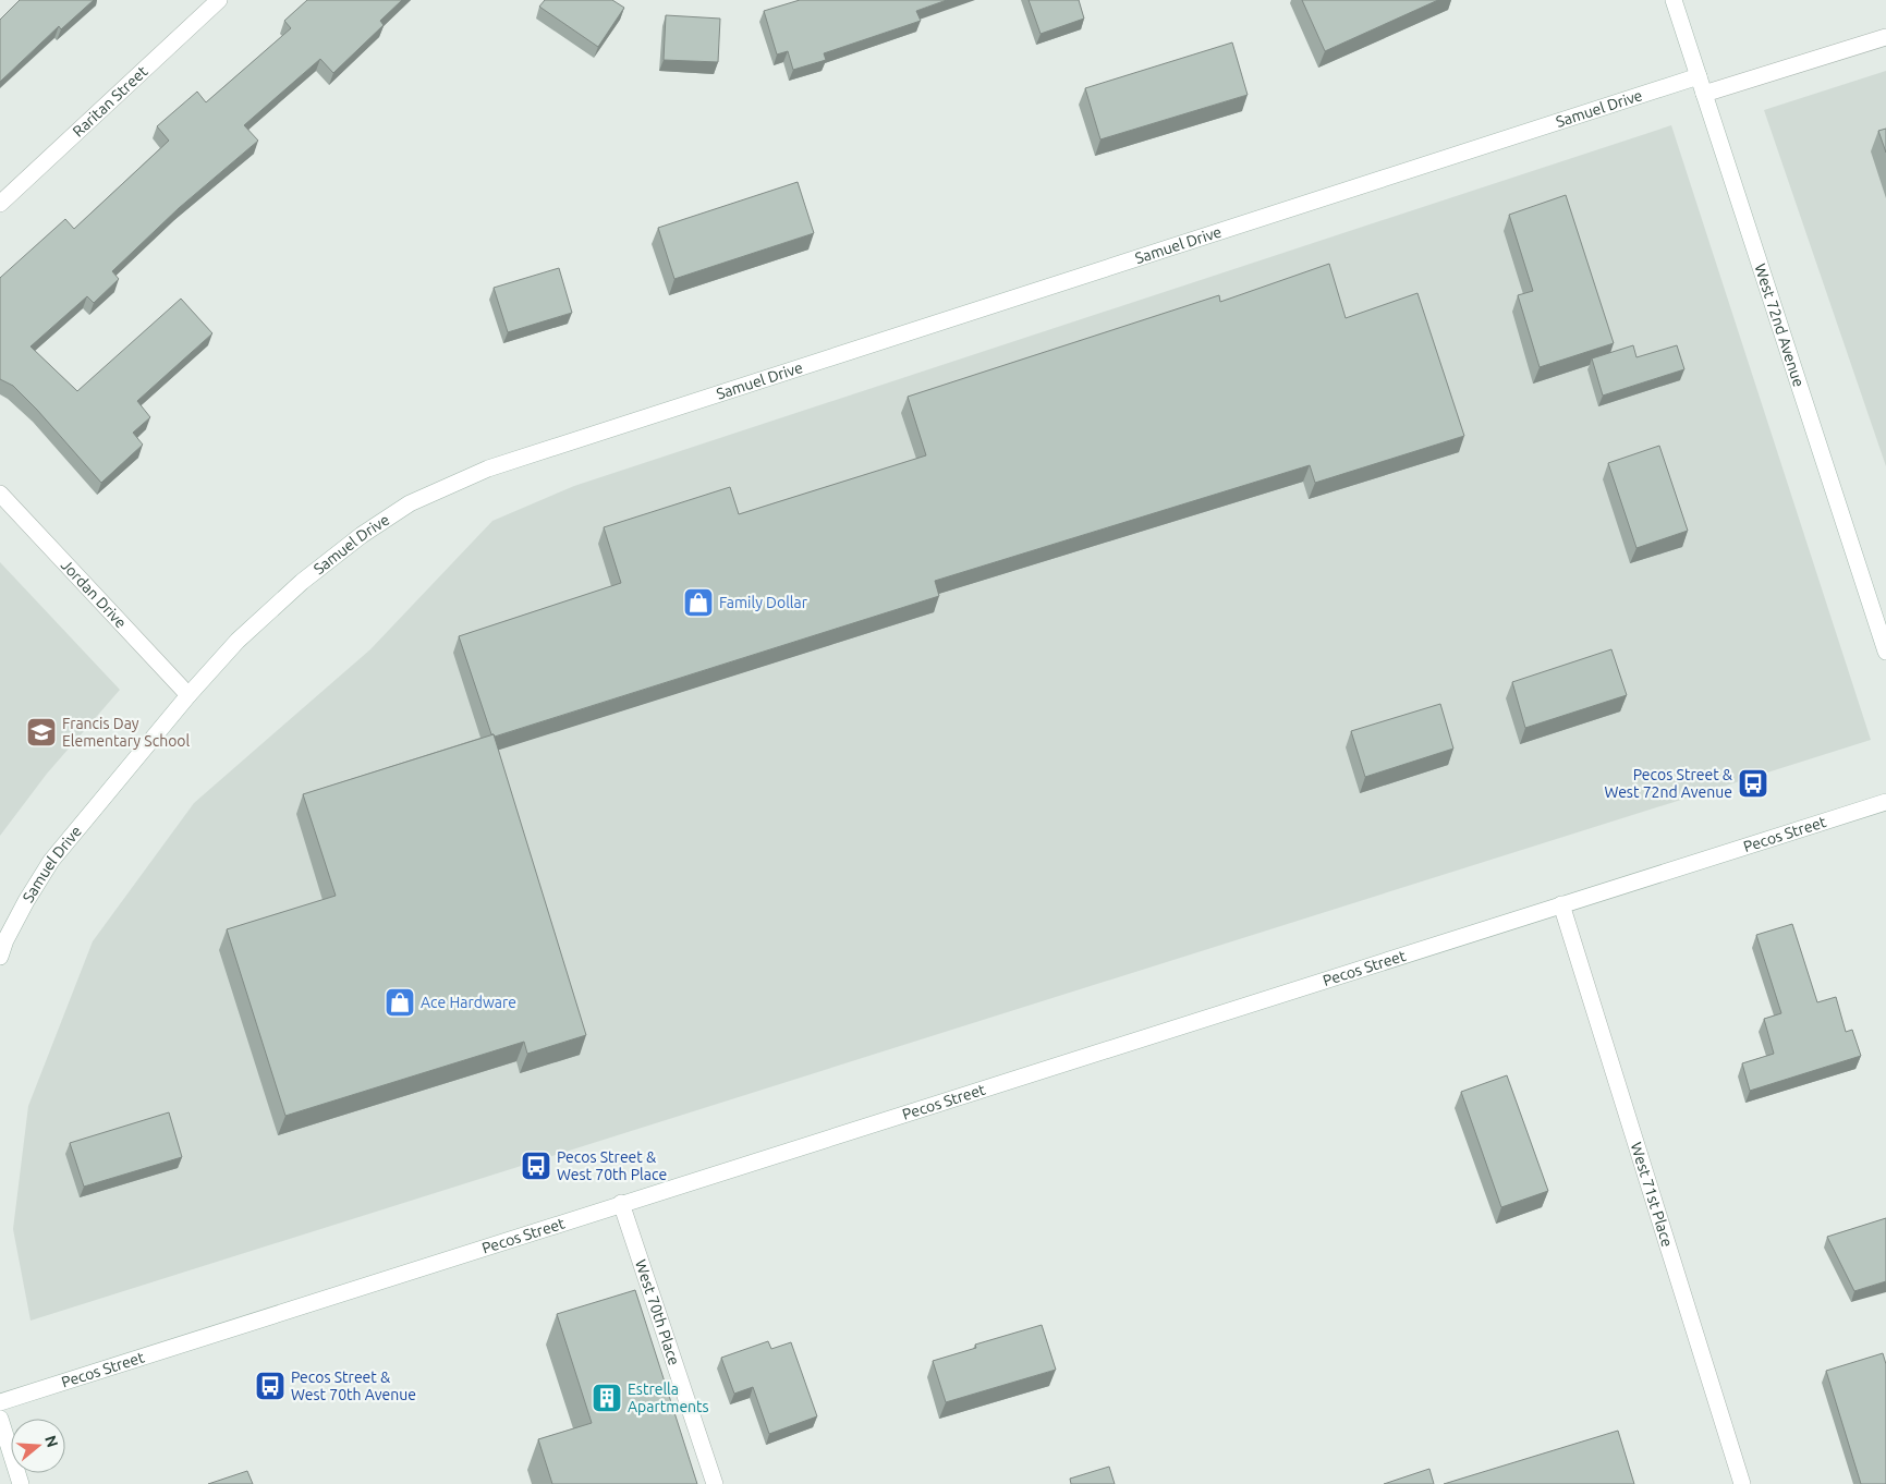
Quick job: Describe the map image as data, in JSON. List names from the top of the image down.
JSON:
{
  "streets": {
    "street": [
      "Raritan Street",
      "Samuel Drive",
      "West 72nd Avenue",
      "Jordan Drive",
      "Pecos Street",
      "West 71st Place",
      "West 70th Place"
    ]
  },
  "crossings": [
    ["Samuel Drive", "West 72nd Avenue"],
    ["Samuel Drive", "Jordan Drive"],
    ["Pecos Street", "West 71st Place"],
    ["Pecos Street", "West 70th Place"]
  ],
  "places": {
    "shop": ["Family Dollar", "Ace Hardware"],
    "school or university": ["Francis Day Elementary School"],
    "bus stop": ["Pecos Street & West 72nd Avenue", "Pecos Street & West 70th Place", "Pecos Street & West 70th Avenue"],
    "building": ["Estrella Apartments"]
  },
  "north": "right"
}
